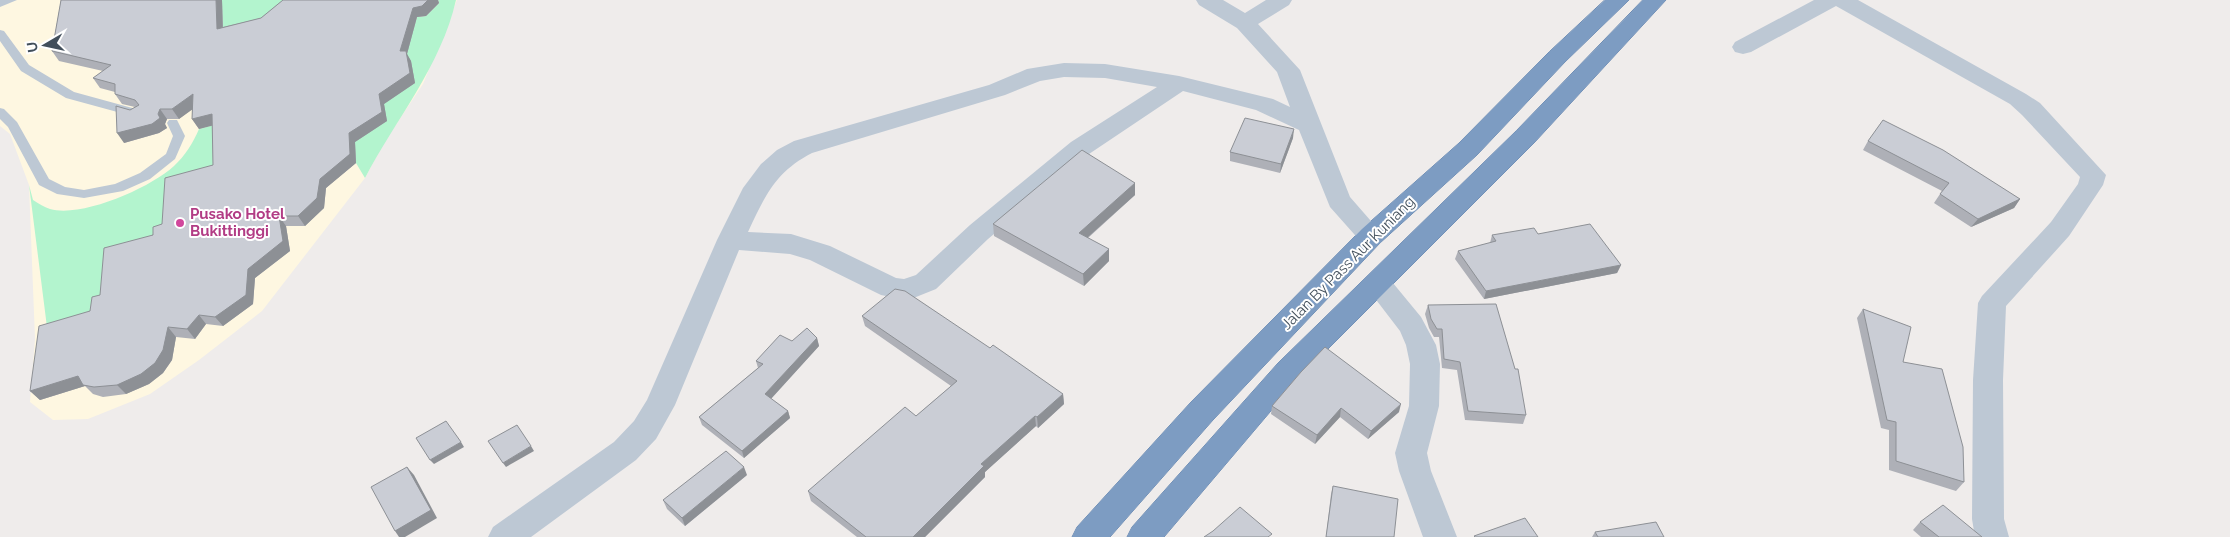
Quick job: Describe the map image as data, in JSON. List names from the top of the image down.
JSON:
{
  "streets": {
    "highway": ["Jalan By Pass Aur Kuniang"]
  },
  "places": ["Pusako Hotel Bukittinggi"],
  "north": "left"
}
